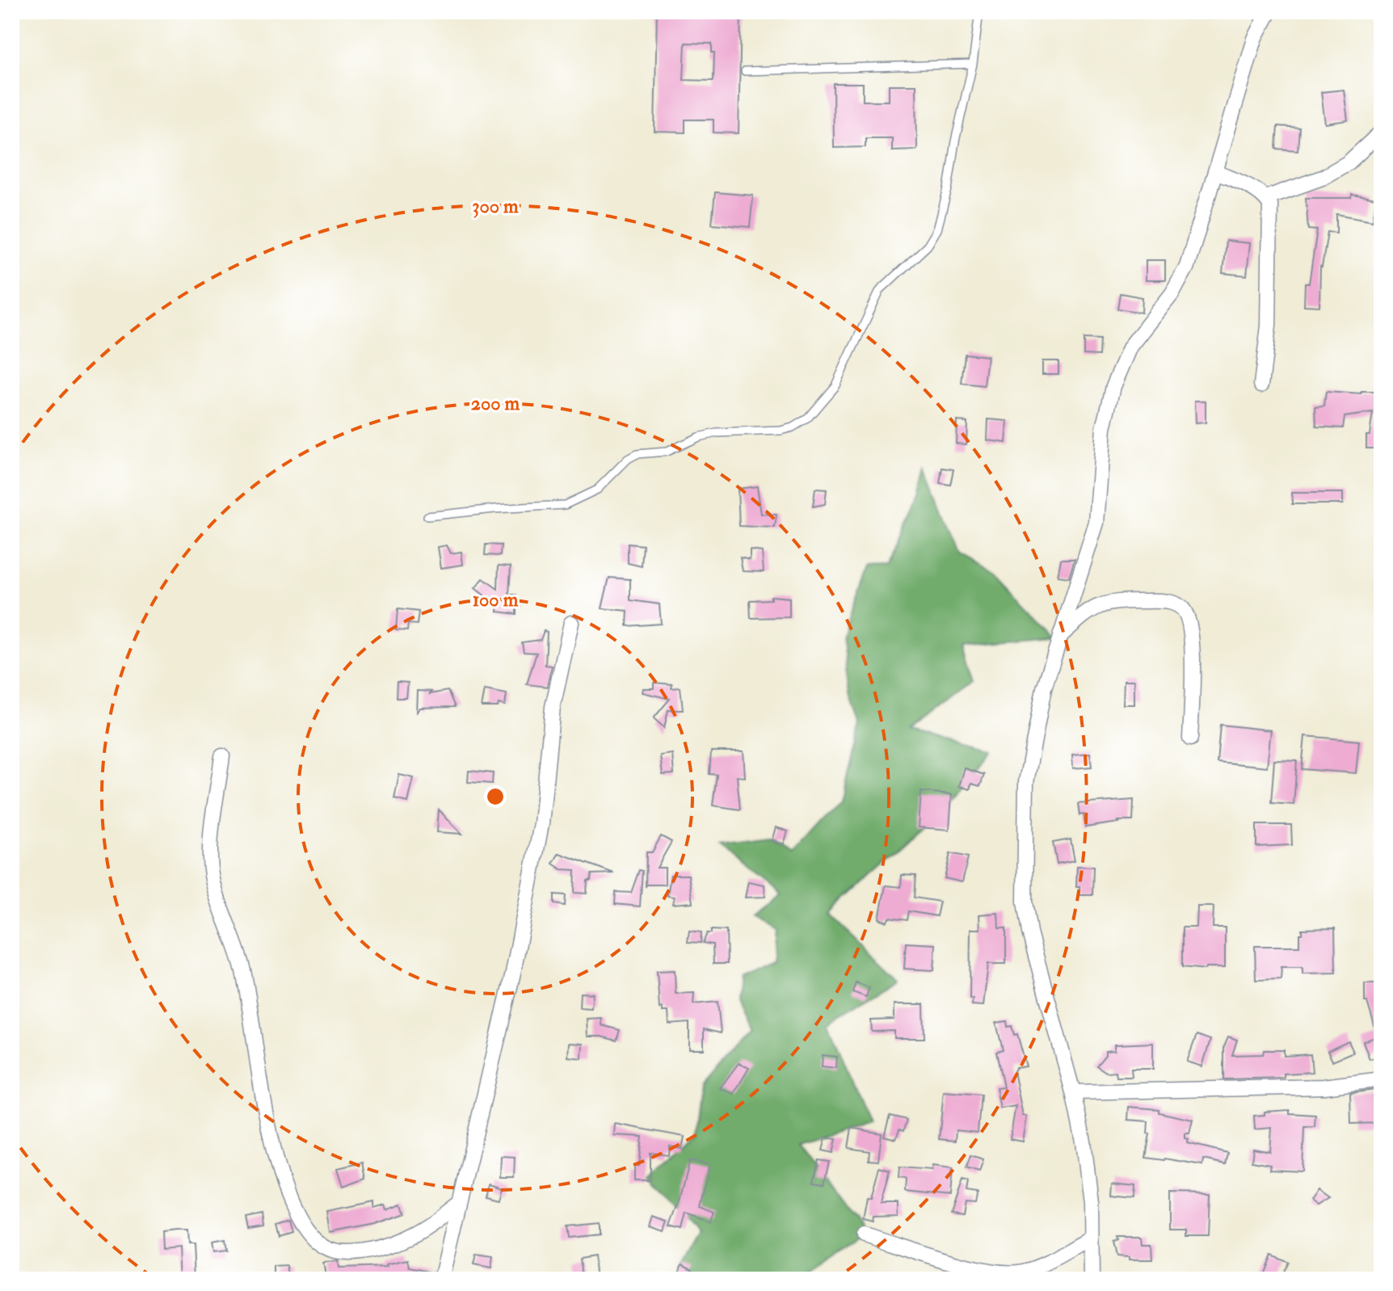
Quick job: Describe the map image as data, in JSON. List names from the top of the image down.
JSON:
{
  "rings": ["300 m", "200 m", "100 m"]
}
